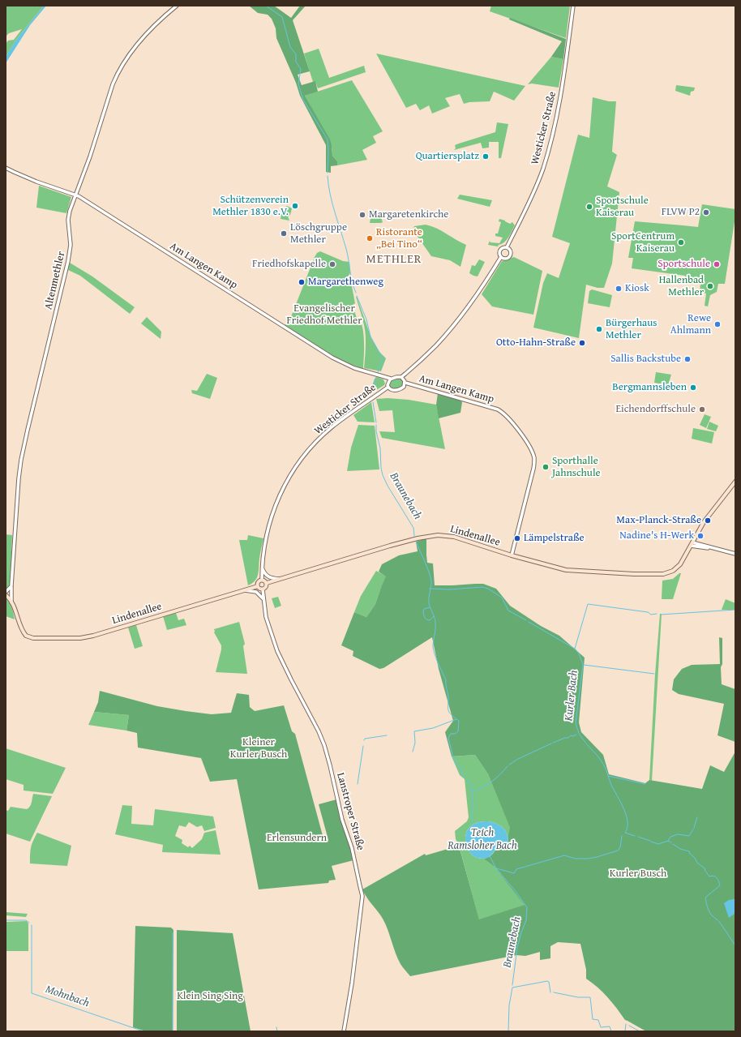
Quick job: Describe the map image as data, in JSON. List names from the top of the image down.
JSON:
{
  "streets": {
    "main road": ["Lindenallee"],
    "street": [
      "Westicker Straße",
      "Am Langen Kamp",
      "Altenmethler",
      "Lanstroper Straße"
    ]
  },
  "crossings": [
    ["Westicker Straße", "Am Langen Kamp"],
    ["Westicker Straße", "Lindenallee"],
    ["Westicker Straße", "Lanstroper Straße"],
    ["Am Langen Kamp", "Altenmethler"],
    ["Am Langen Kamp", "Lindenallee"],
    ["Altenmethler", "Lindenallee"],
    ["Lindenallee", "Lanstroper Straße"]
  ],
  "districts": ["METHLER"],
  "water": [
    "Braunebach",
    "Kurler Bach",
    "Teich Ramsloher Bach",
    "Mohnbach"
  ],
  "parks": [
    "Evangelischer Friedhof Methler",
    "Kleiner Kurler Busch",
    "Erlensundern",
    "Kurler Busch",
    "Klein Sing Sing"
  ],
  "places": [
    "Quartiersplatz",
    "Schützenverein Methler 1830 e.V.",
    "Sportschule Kaiserau",
    "FLVW P2",
    "Margaretenkirche",
    "Löschgruppe Methler",
    "Ristorante „Bei Tino“",
    "SportCentrum Kaiserau",
    "Friedhofskapelle",
    "Sportschule",
    "Margarethenweg",
    "Hallenbad Methler",
    "Kiosk",
    "Rewe Ahlmann",
    "Bürgerhaus Methler",
    "Otto-Hahn-Straße",
    "Sallis Backstube",
    "Bergmannsleben",
    "Eichendorffschule",
    "Sporthalle Jahnschule",
    "Max-Planck-Straße",
    "Nadine's H-Werk",
    "Lämpelstraße"
  ]
}
